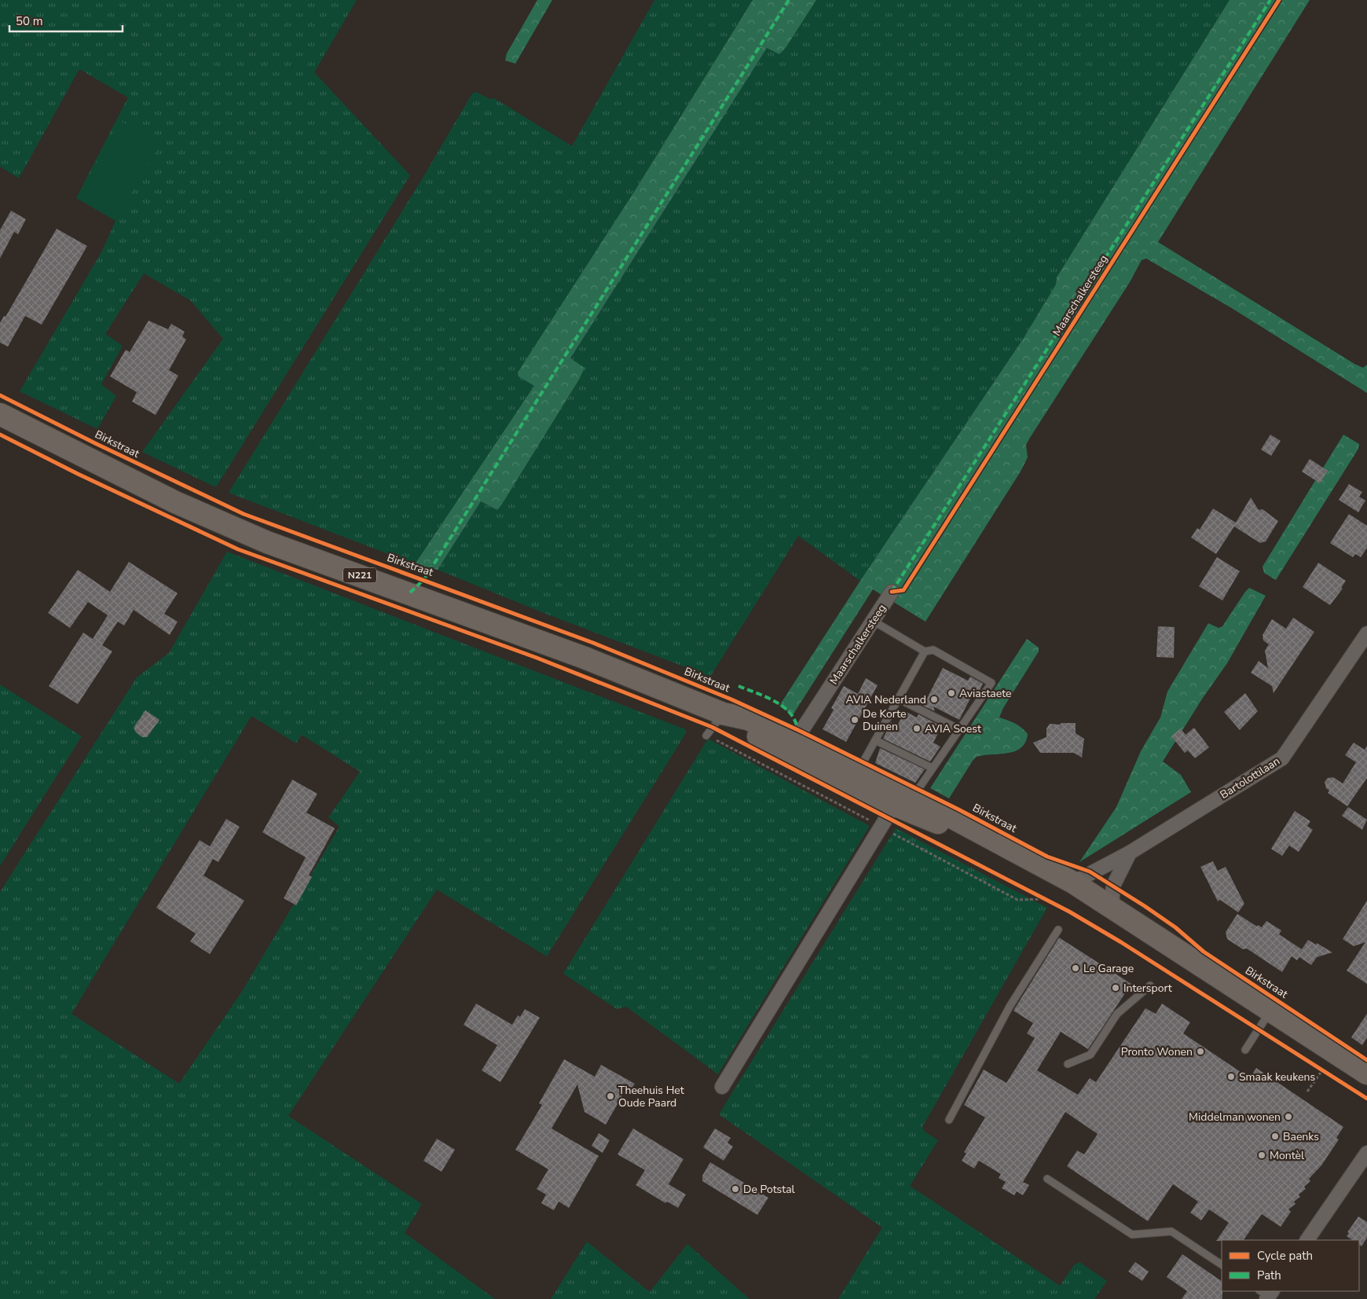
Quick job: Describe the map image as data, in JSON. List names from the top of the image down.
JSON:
{
  "streets": {
    "main road": ["Birkstraat", "N221"],
    "street": ["Maarschalkersteeg", "Bartolottilaan"]
  },
  "crossings": [
    ["Maarschalkersteeg", "Birkstraat"],
    ["Birkstraat", "Bartolottilaan"]
  ],
  "places": [
    "Aviastaete",
    "AVIA Nederland",
    "De Korte Duinen",
    "AVIA Soest",
    "Le Garage",
    "Intersport",
    "Pronto Wonen",
    "Smaak keukens",
    "Theehuis Het Oude Paard",
    "Middelman wonen",
    "Baenks",
    "Montèl",
    "De Potstal"
  ],
  "legend": ["Cycle path", "Path"],
  "scale_bar": "50 m"
}
